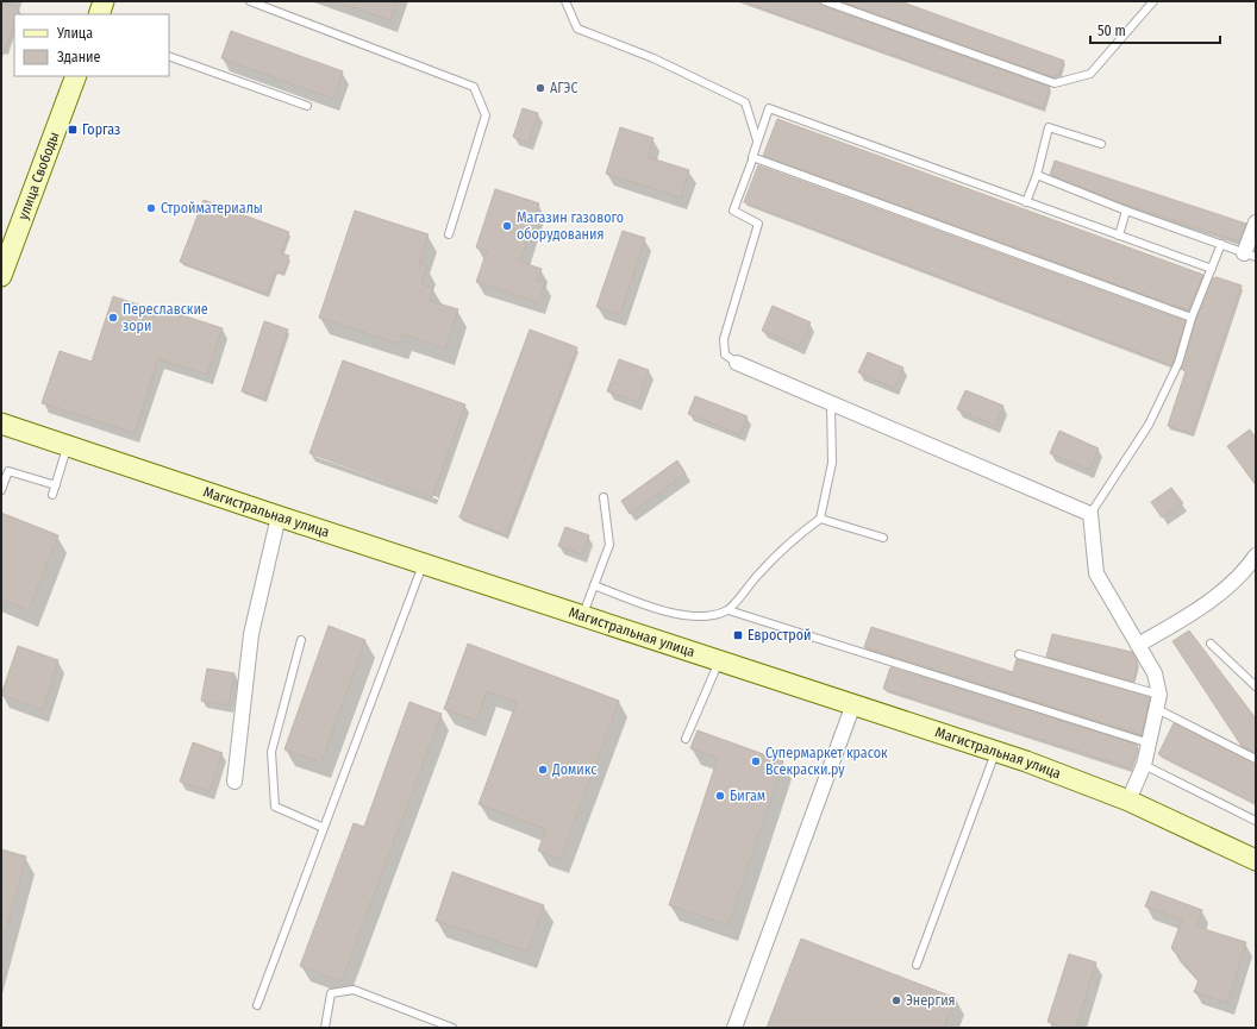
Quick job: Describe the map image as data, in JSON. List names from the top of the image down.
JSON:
{
  "streets": {
    "main road": ["улица Свободы", "Магистральная улица"]
  },
  "places": {
    "other": [
      "АГЭС",
      "Стройматериалы",
      "Магазин газового оборудования",
      "Переславские зори",
      "Супермаркет красок Всекраски.ру",
      "Домикс",
      "Бигам",
      "Энергия"
    ],
    "transit": ["Горгаз", "Еврострой"]
  },
  "legend": ["Улица", "Здание"],
  "scale_bar": "50 m"
}
